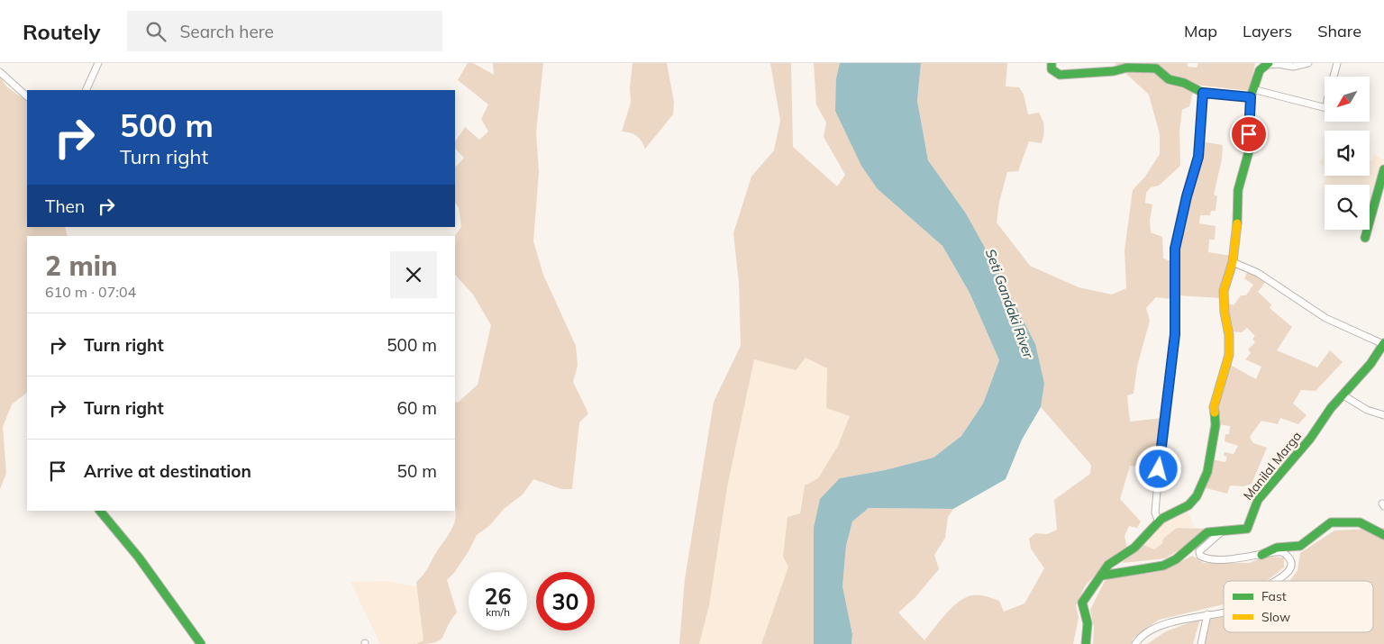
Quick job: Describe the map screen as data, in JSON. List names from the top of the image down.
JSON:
{
  "streets": {
    "street": ["Manilal Marga"]
  },
  "water": ["Seti Gandaki River"],
  "legend": ["Fast", "Slow"],
  "north": "bottom left",
  "page": {
    "header": "Routely",
    "search": "Search here",
    "nav": ["Map", "Layers", "Share"],
    "turn": ["500 m", "Turn right"],
    "then": "Then",
    "heading": ["2 min", "610 m · 07:04"],
    "list": [
      {
        "name": "Turn right",
        "value": "500 m"
      },
      {
        "name": "Turn right",
        "value": "60 m"
      },
      {
        "name": "Arrive at destination",
        "value": "50 m"
      }
    ],
    "speed": "26 km/h",
    "limit": "30"
  }
}
